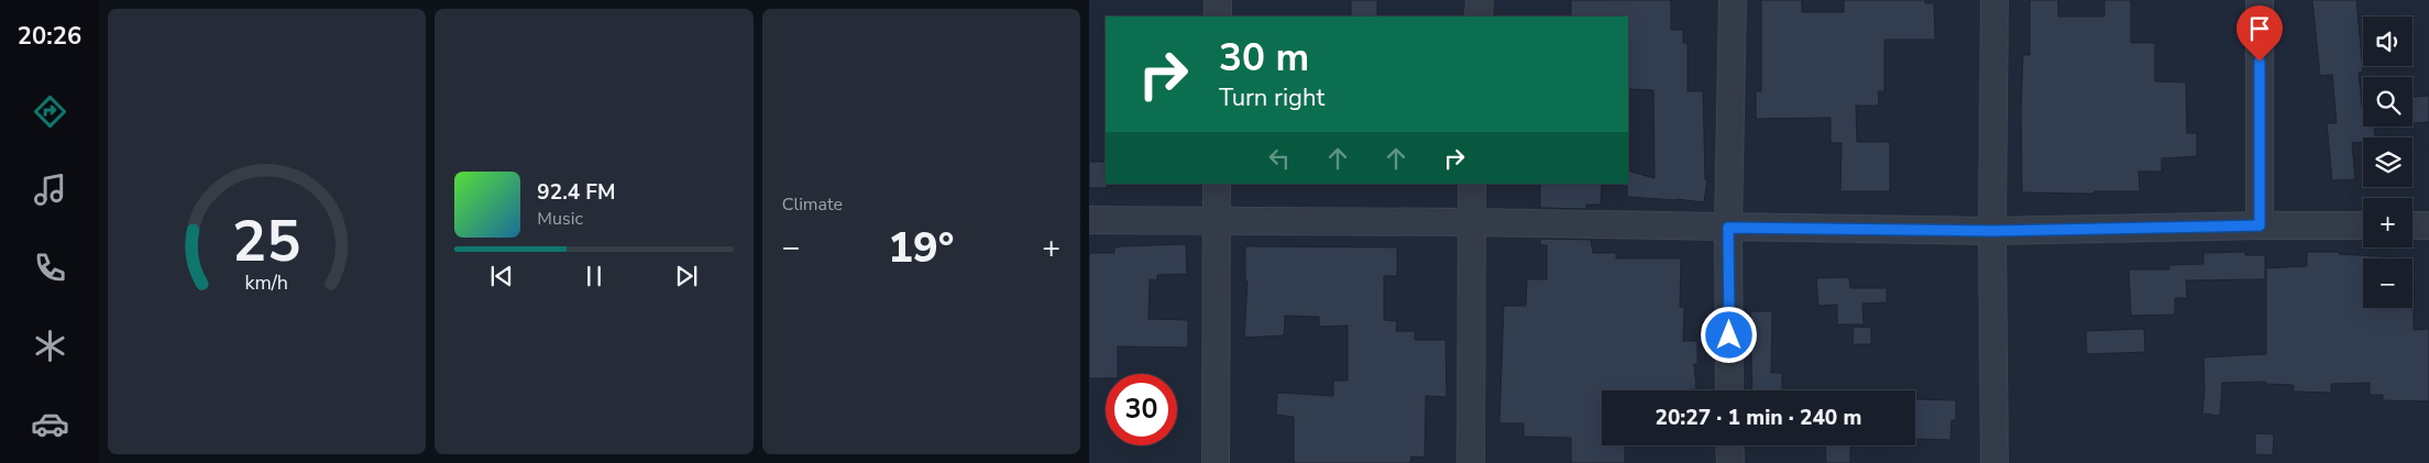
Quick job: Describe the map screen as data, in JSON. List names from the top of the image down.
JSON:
{
  "page": {
    "tabs": "20:26",
    "tile": "Climate",
    "map_buttons": ["+", "−"],
    "turn": ["30 m", "Turn right"],
    "song": ["92.4 FM", "Music"],
    "heat": ["−", "19°", "+"],
    "limit": "30",
    "trip": "20:27 · 1 min · 240 m",
    "gauge": ["25", "km/h"]
  }
}
